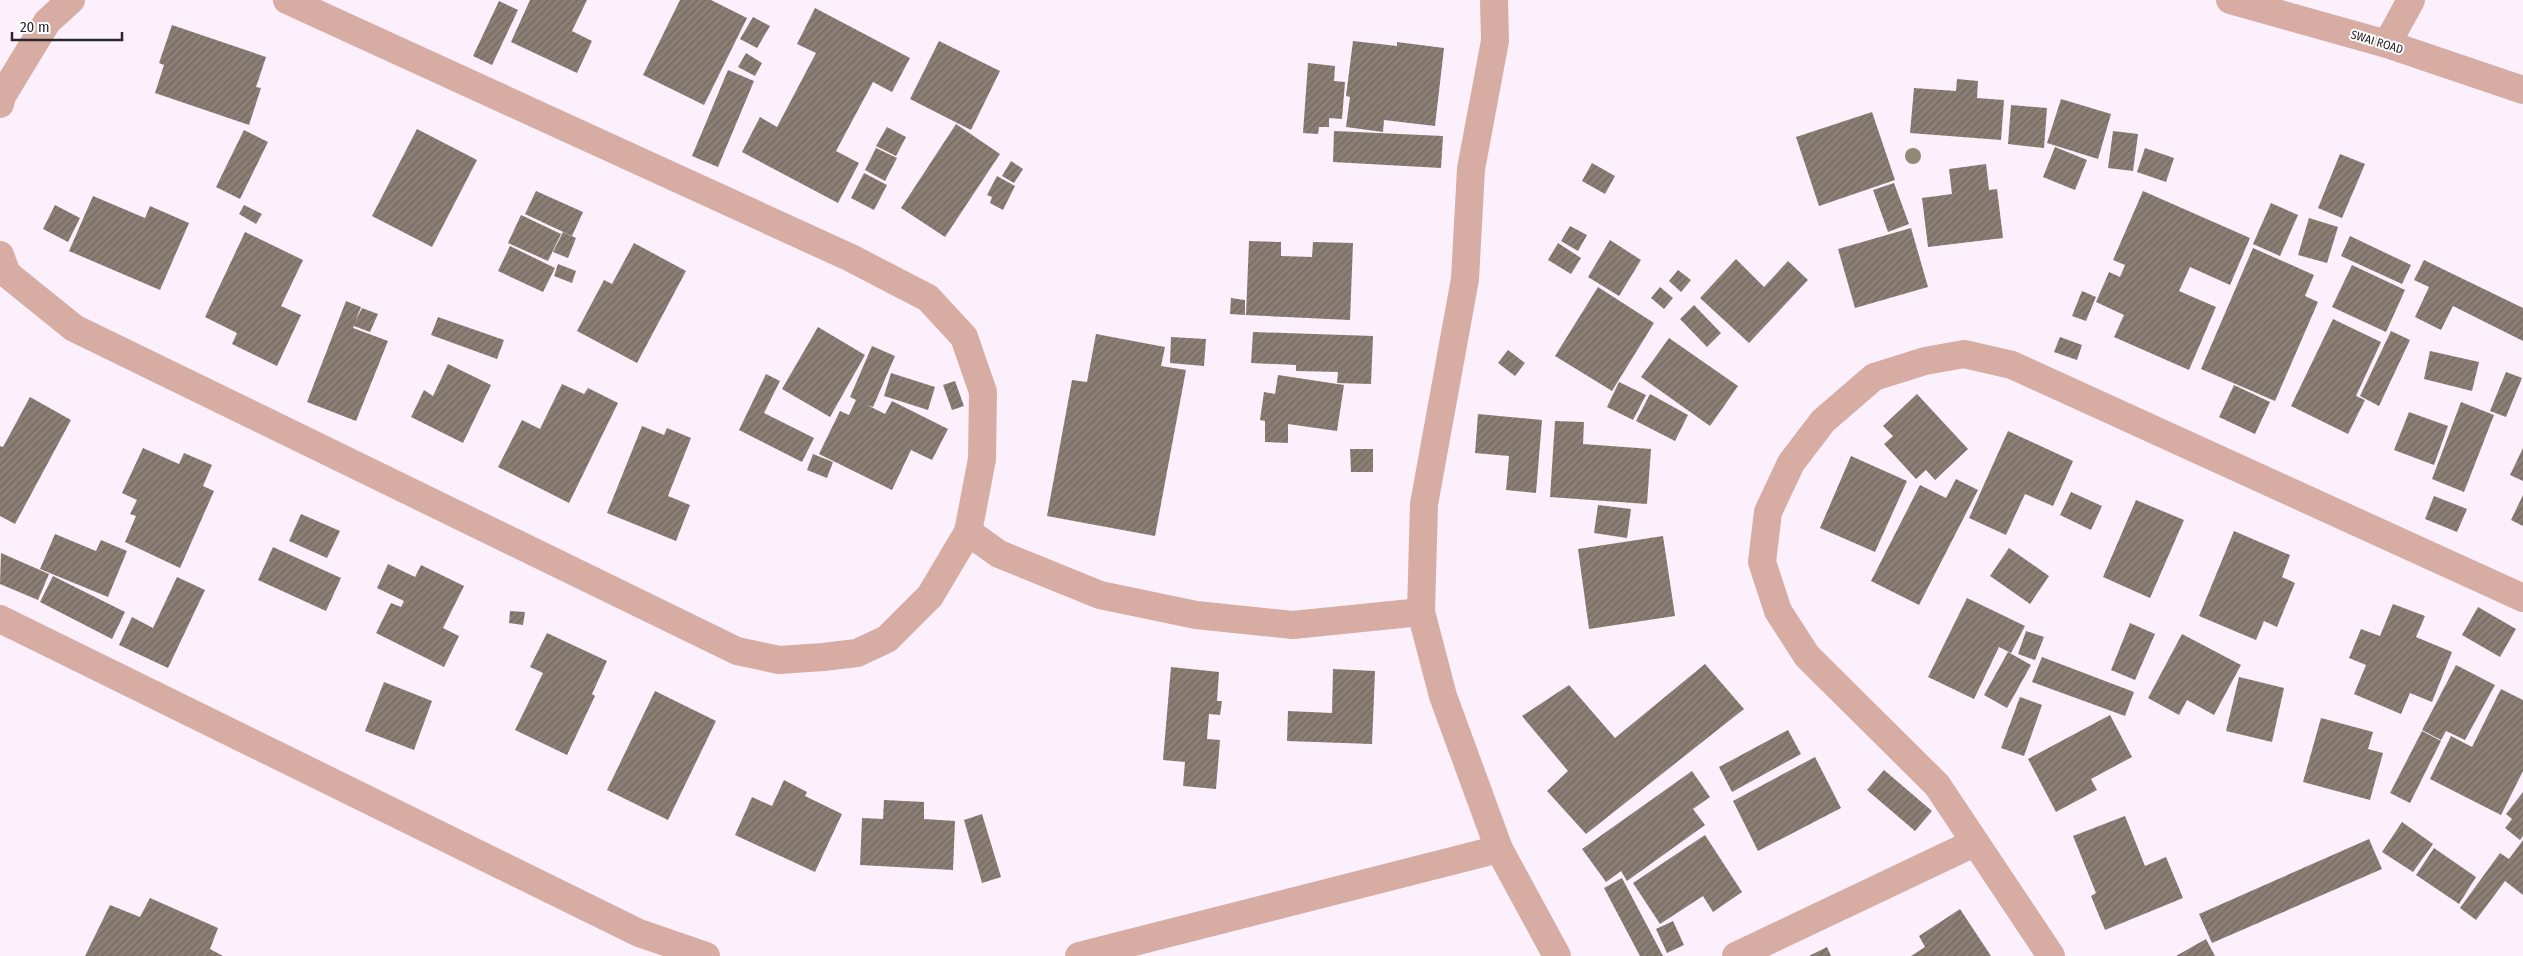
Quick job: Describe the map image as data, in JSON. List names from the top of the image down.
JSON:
{
  "streets": {
    "street": ["SWAI ROAD"]
  },
  "scale_bar": "20 m"
}
